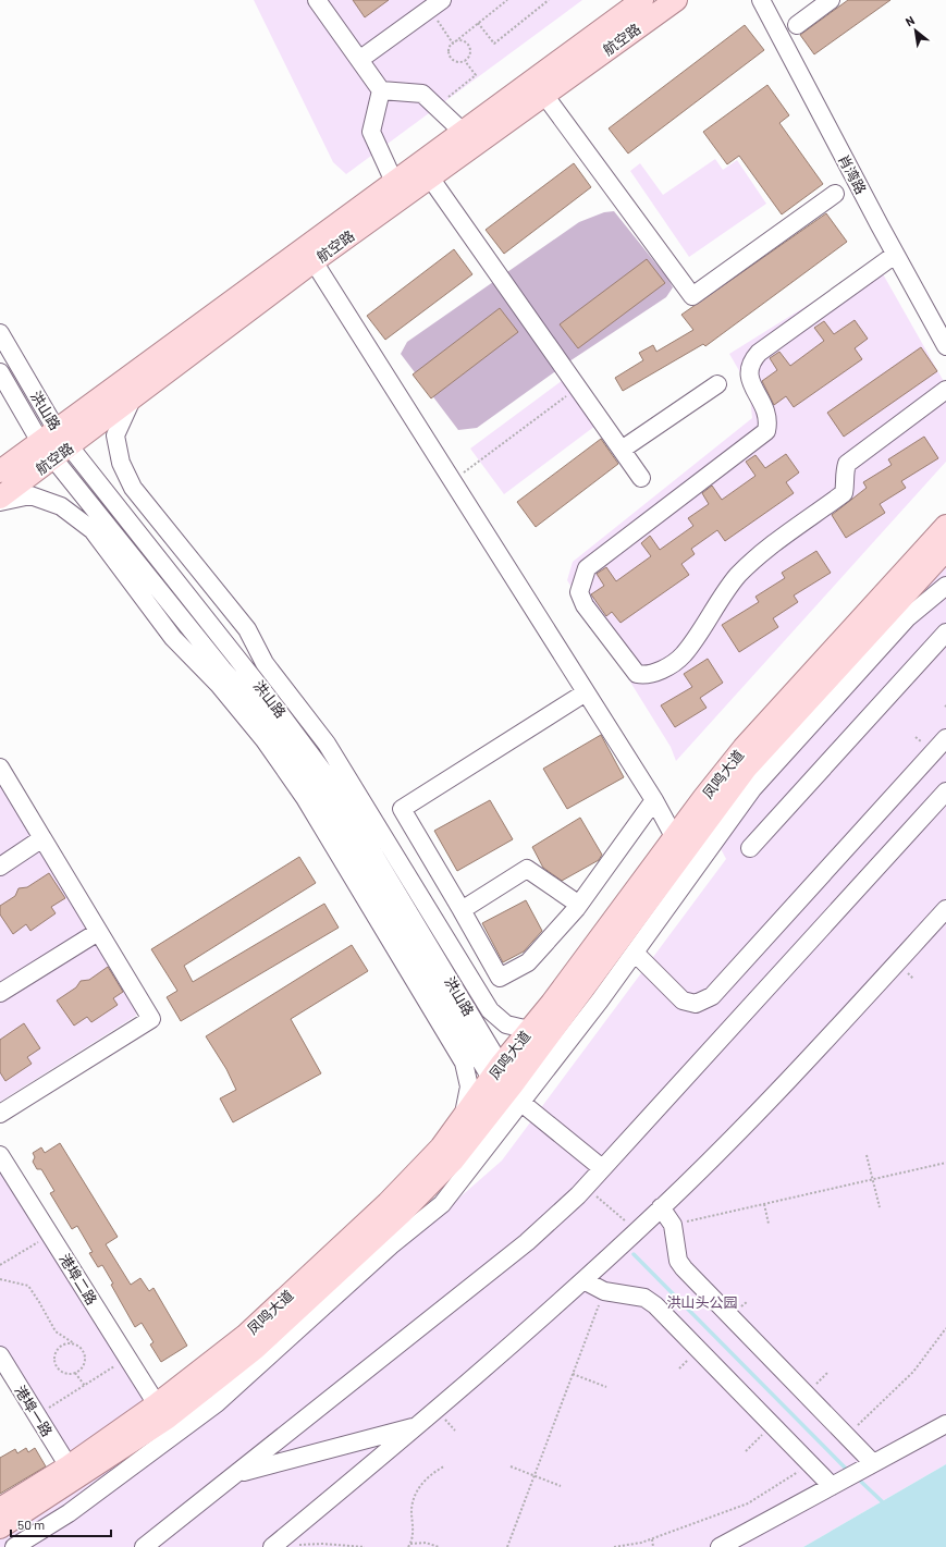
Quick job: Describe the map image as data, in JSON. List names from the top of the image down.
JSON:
{
  "streets": {
    "main road": ["航空路", "凤鸣大道"],
    "street": [
      "肖湾路",
      "洪山路",
      "港埠二路",
      "港埠一路"
    ]
  },
  "crossings": [
    ["航空路", "洪山路"],
    ["洪山路", "凤鸣大道"],
    ["凤鸣大道", "港埠二路"],
    ["凤鸣大道", "港埠一路"]
  ],
  "parks": ["洪山头公园"],
  "scale_bar": "50 m",
  "north": "top left"
}
